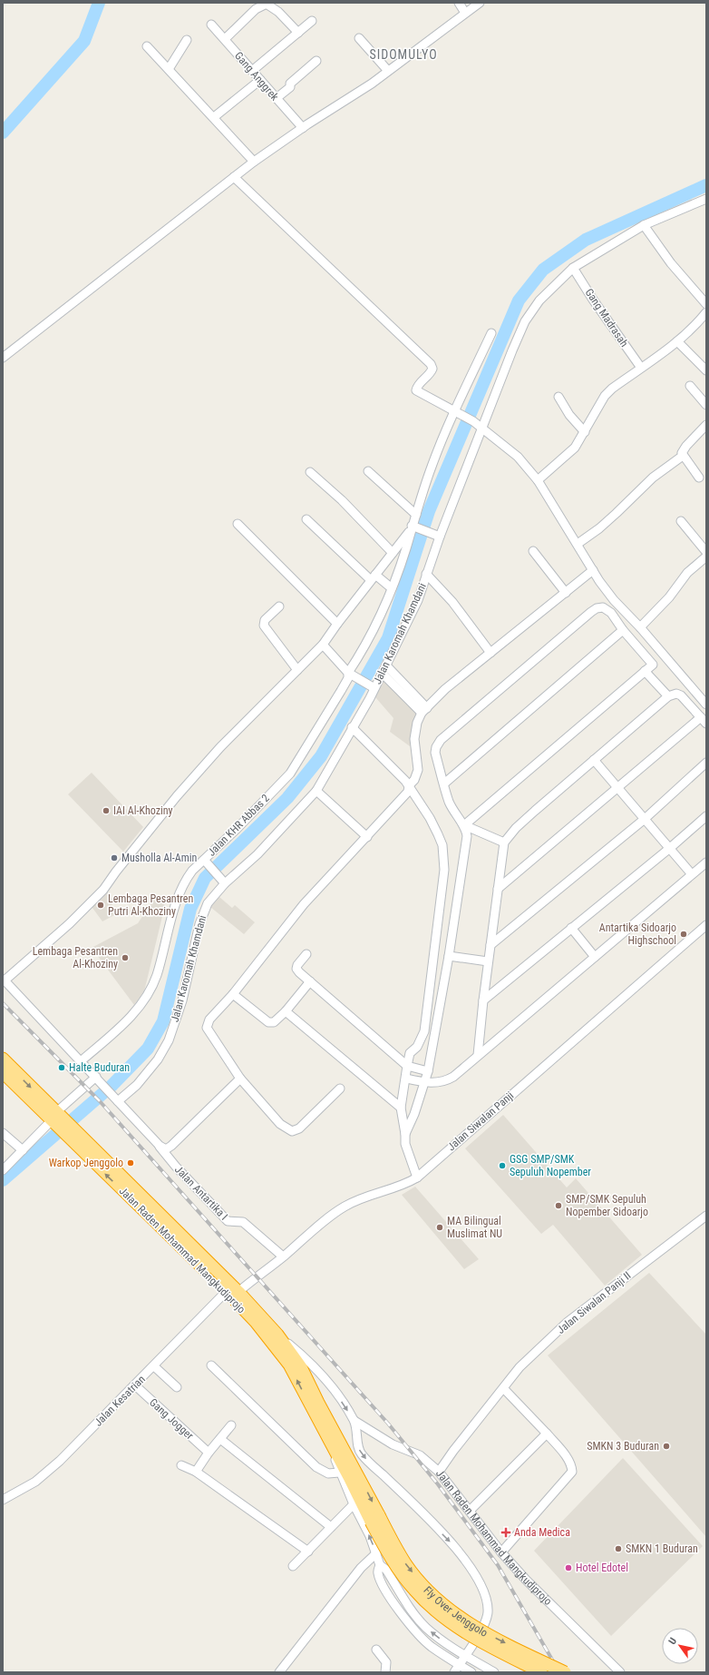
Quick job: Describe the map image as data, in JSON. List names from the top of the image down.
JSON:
{
  "streets": {
    "highway": ["Jalan Raden Mohammad Mangkudiprojo", "Fly Over Jenggolo"],
    "street": [
      "Gang Anggrek",
      "Gang Madrasah",
      "Jalan Karomah Khamdani",
      "Jalan KHR Abbas 2",
      "Jalan Siwalan Panji",
      "Jalan Antartika I",
      "Jalan Siwalan Panji II",
      "Jalan Kesatrian",
      "Gang Jogger"
    ]
  },
  "crossings": [
    ["Gang Madrasah", "Jalan Karomah Khamdani"],
    ["Jalan Karomah Khamdani", "Jalan Antartika I"],
    ["Jalan KHR Abbas 2", "Jalan Antartika I"],
    ["Jalan Siwalan Panji", "Jalan Antartika I"],
    ["Jalan Siwalan Panji", "Jalan Raden Mohammad Mangkudiprojo"],
    ["Jalan Siwalan Panji", "Jalan Kesatrian"],
    ["Jalan Raden Mohammad Mangkudiprojo", "Jalan Siwalan Panji II"],
    ["Jalan Raden Mohammad Mangkudiprojo", "Jalan Kesatrian"],
    ["Jalan Raden Mohammad Mangkudiprojo", "Fly Over Jenggolo"],
    ["Jalan Kesatrian", "Gang Jogger"]
  ],
  "districts": ["SIDOMULYO"],
  "places": {
    "other": [
      "IAI Al-Khoziny",
      "Musholla Al-Amin",
      "Lembaga Pesantren Putri Al-Khoziny",
      "Antartika Sidoarjo Highschool",
      "Lembaga Pesantren Al-Khoziny",
      "Halte Buduran",
      "Warkop Jenggolo",
      "GSG SMP/SMK Sepuluh Nopember",
      "SMP/SMK Sepuluh Nopember Sidoarjo",
      "MA Bilingual Muslimat NU",
      "SMKN 3 Buduran",
      "SMKN 1 Buduran",
      "Hotel Edotel"
    ],
    "health": ["Anda Medica"]
  },
  "north": "top left"
}
